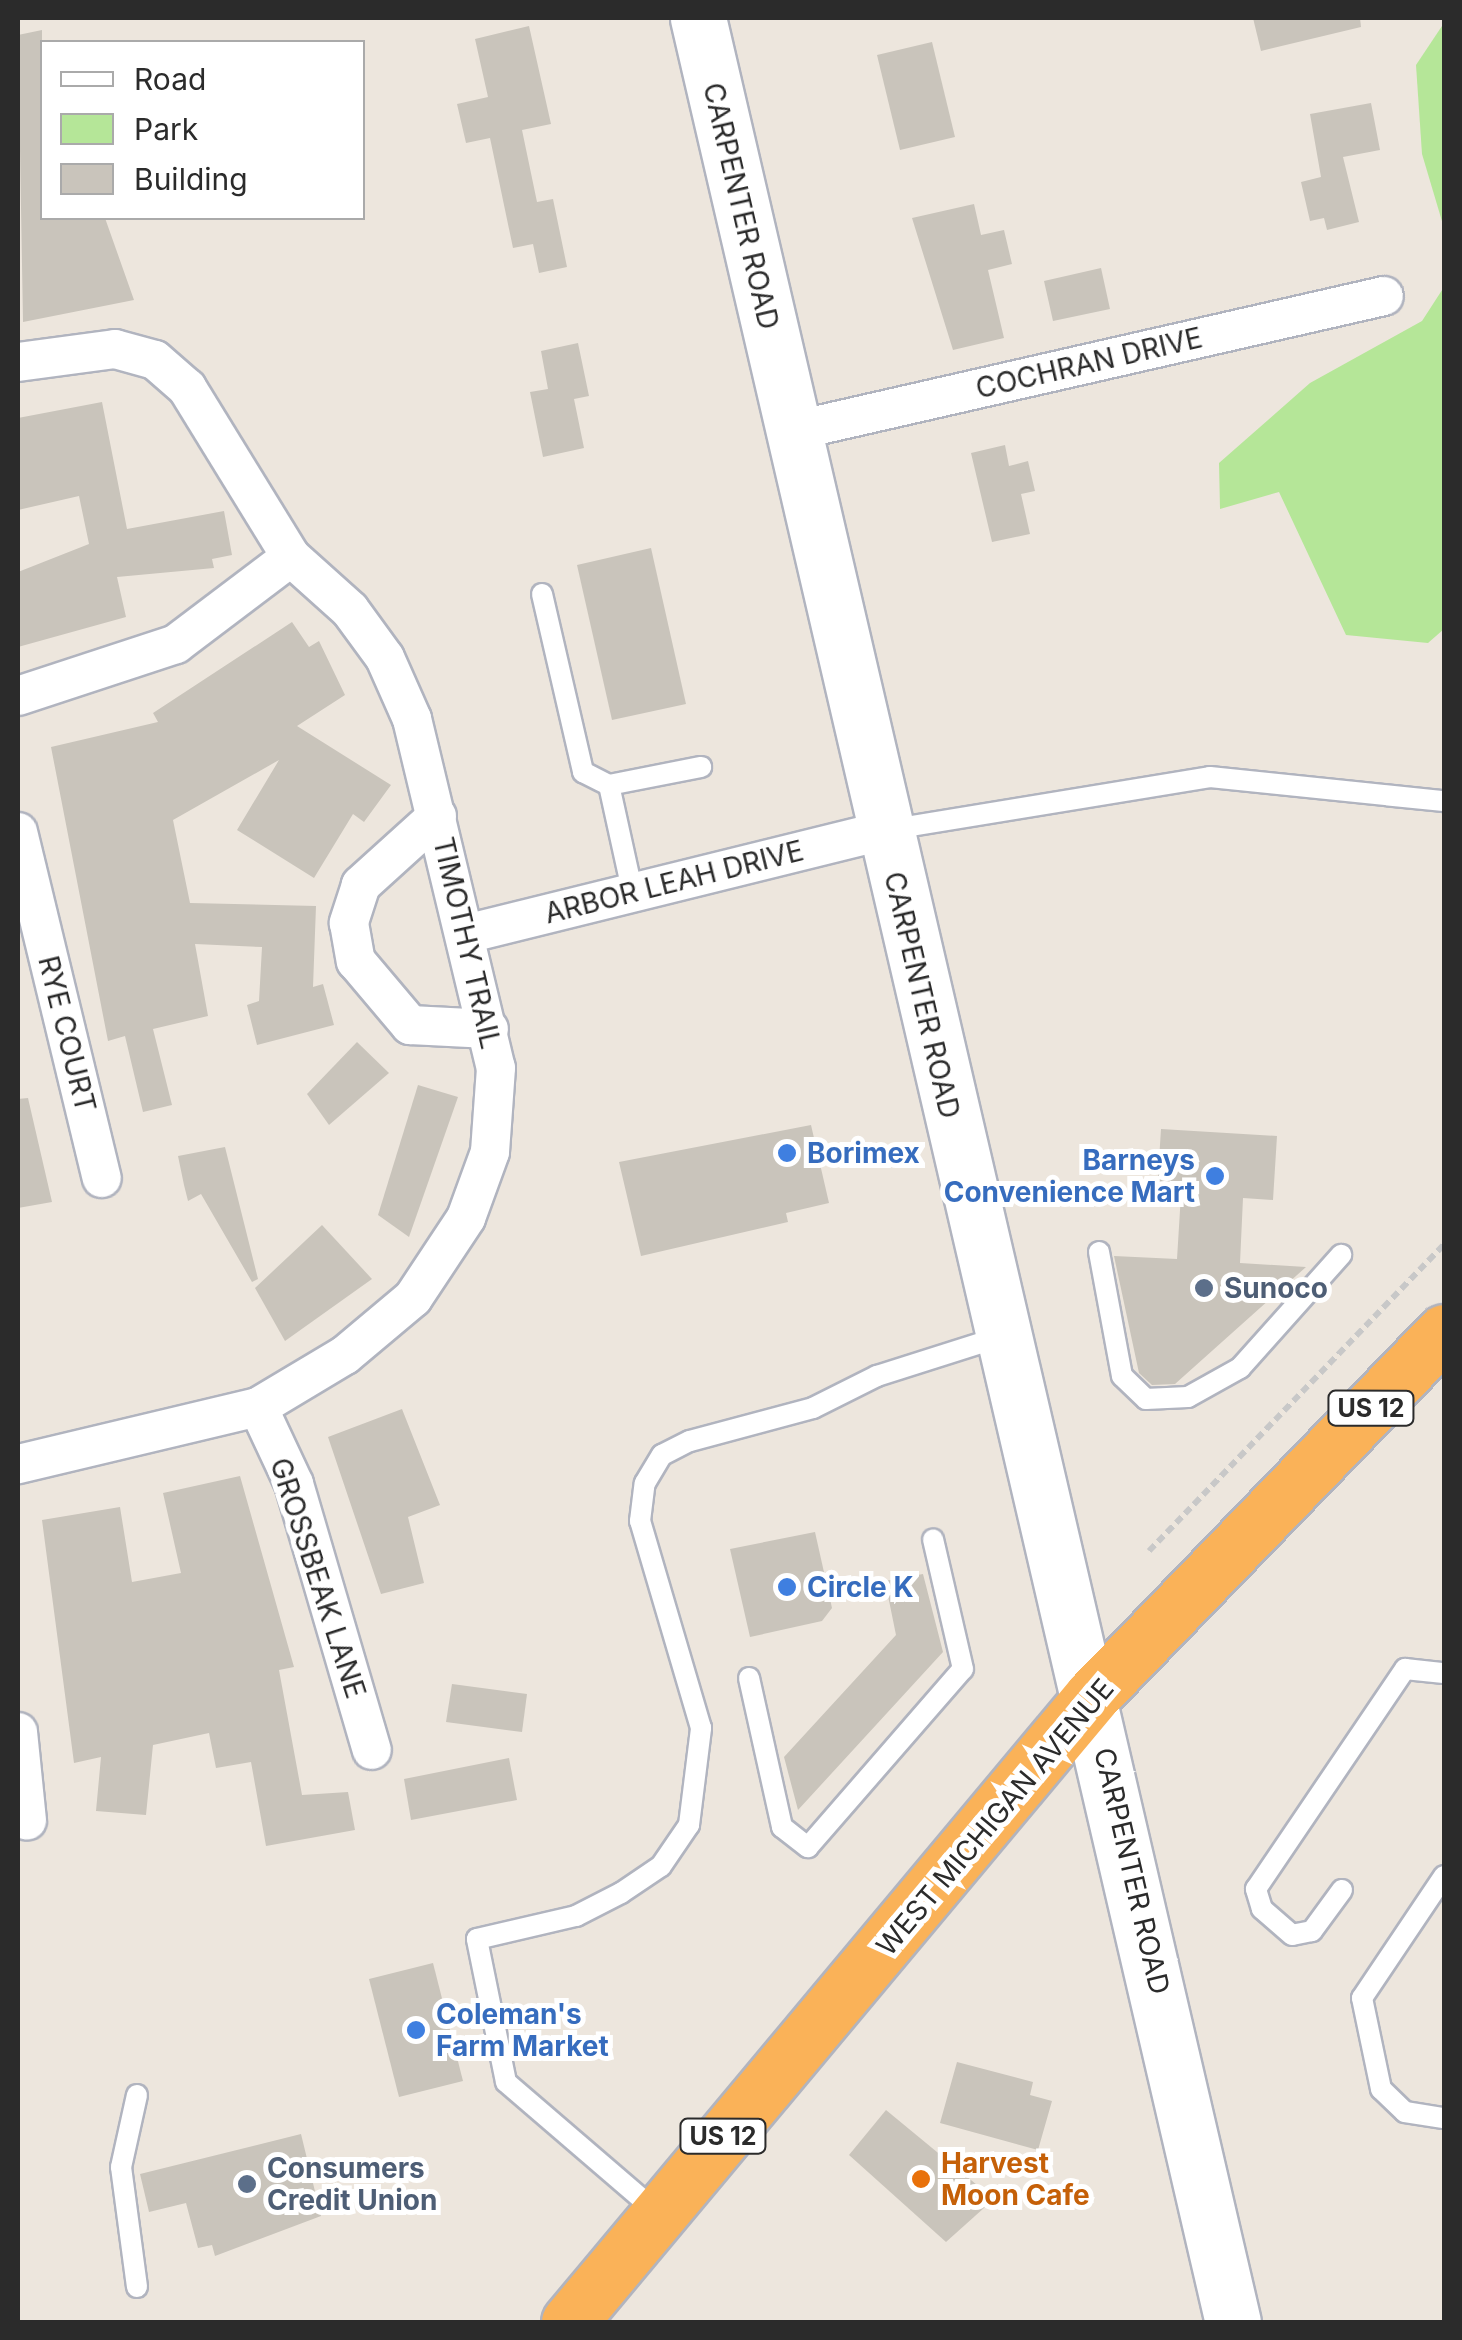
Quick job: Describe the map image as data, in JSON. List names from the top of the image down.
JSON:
{
  "streets": {
    "highway": ["US 12", "WEST MICHIGAN AVENUE"],
    "main road": ["CARPENTER ROAD"],
    "street": [
      "COCHRAN DRIVE",
      "ARBOR LEAH DRIVE",
      "TIMOTHY TRAIL",
      "RYE COURT",
      "GROSSBEAK LANE"
    ]
  },
  "crossings": [
    ["CARPENTER ROAD", "COCHRAN DRIVE"],
    ["CARPENTER ROAD", "ARBOR LEAH DRIVE"],
    ["CARPENTER ROAD", "WEST MICHIGAN AVENUE"],
    ["ARBOR LEAH DRIVE", "TIMOTHY TRAIL"],
    ["TIMOTHY TRAIL", "GROSSBEAK LANE"]
  ],
  "places": [
    "Borimex",
    "Barneys Convenience Mart",
    "Sunoco",
    "Circle K",
    "Coleman's Farm Market",
    "Harvest Moon Cafe",
    "Consumers Credit Union"
  ],
  "legend": ["Road", "Park", "Building"]
}
